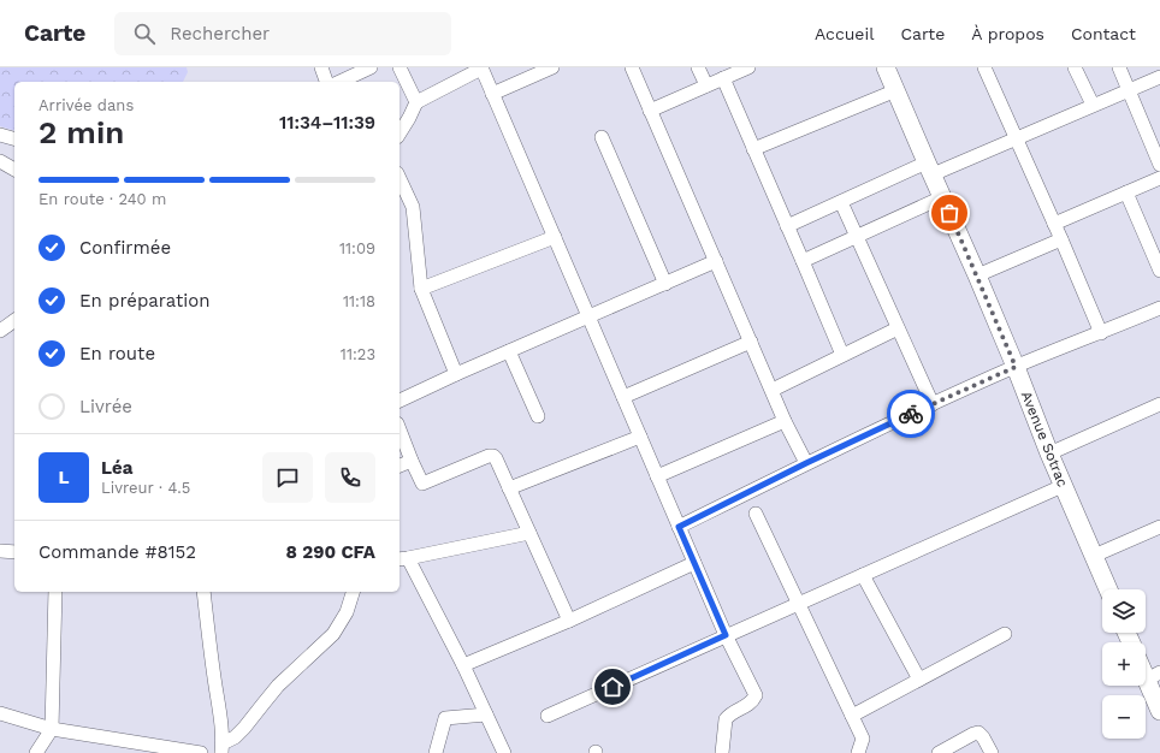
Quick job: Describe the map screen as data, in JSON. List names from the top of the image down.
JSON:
{
  "streets": {
    "street": ["Avenue Sotrac"]
  },
  "page": {
    "header": "Carte",
    "search": "Rechercher",
    "nav": [
      "Accueil",
      "Carte",
      "À propos",
      "Contact"
    ],
    "heading": ["2 min", "Arrivée dans", "11:34–11:39"],
    "panel": [
      "Léa",
      "Livreur · 4.5",
      "Commande #8152",
      "8 290 CFA"
    ],
    "bar": "En route · 240 m",
    "list": [
      ["Confirmée", "11:09"],
      ["En préparation", "11:18"],
      ["En route", "11:23"],
      "Livrée"
    ],
    "round": "L",
    "map_buttons": ["+", "−"]
  }
}
